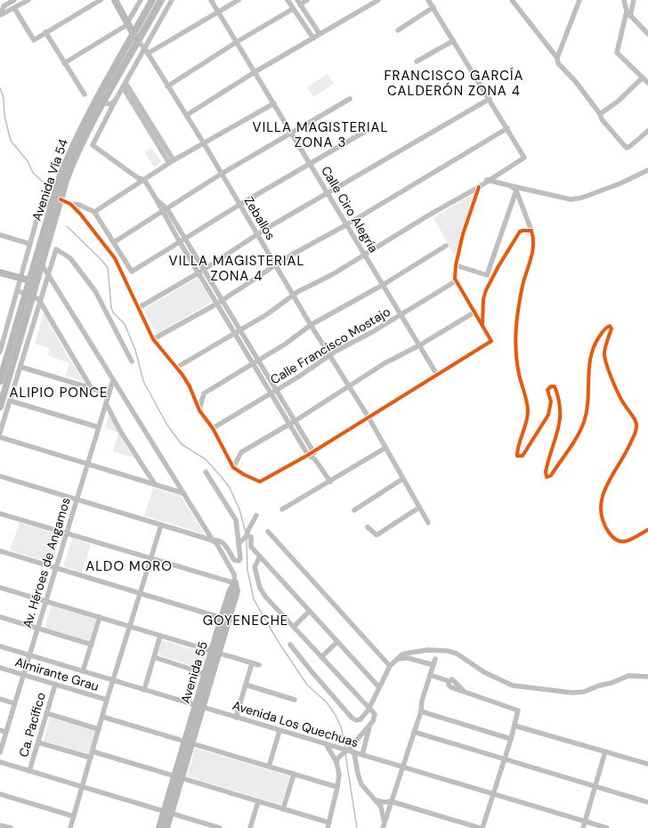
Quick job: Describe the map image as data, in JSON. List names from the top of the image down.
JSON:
{
  "streets": {
    "main road": ["Avenida Vía 54", "Avenida 55"],
    "street": [
      "Calle Ciro Alegría",
      "Zeballos",
      "Calle Francisco Mostajo",
      "Av. Héroes de Angamos",
      "Almirante Grau",
      "Avenida Los Quechuas",
      "Ca. Pacífico"
    ]
  },
  "crossings": [
    ["Avenida Vía 54", "Zeballos"],
    ["Calle Ciro Alegría", "Calle Francisco Mostajo"],
    ["Zeballos", "Calle Francisco Mostajo"],
    ["Av. Héroes de Angamos", "Almirante Grau"],
    ["Av. Héroes de Angamos", "Avenida Los Quechuas"],
    ["Avenida 55", "Avenida Los Quechuas"],
    ["Almirante Grau", "Ca. Pacífico"]
  ],
  "districts": [
    "FRANCISCO GARCÍA CALDERÓN ZONA 4",
    "VILLA MAGISTERIAL ZONA 3",
    "VILLA MAGISTERIAL ZONA 4",
    "ALIPIO PONCE",
    "ALDO MORO",
    "GOYENECHE"
  ]
}
